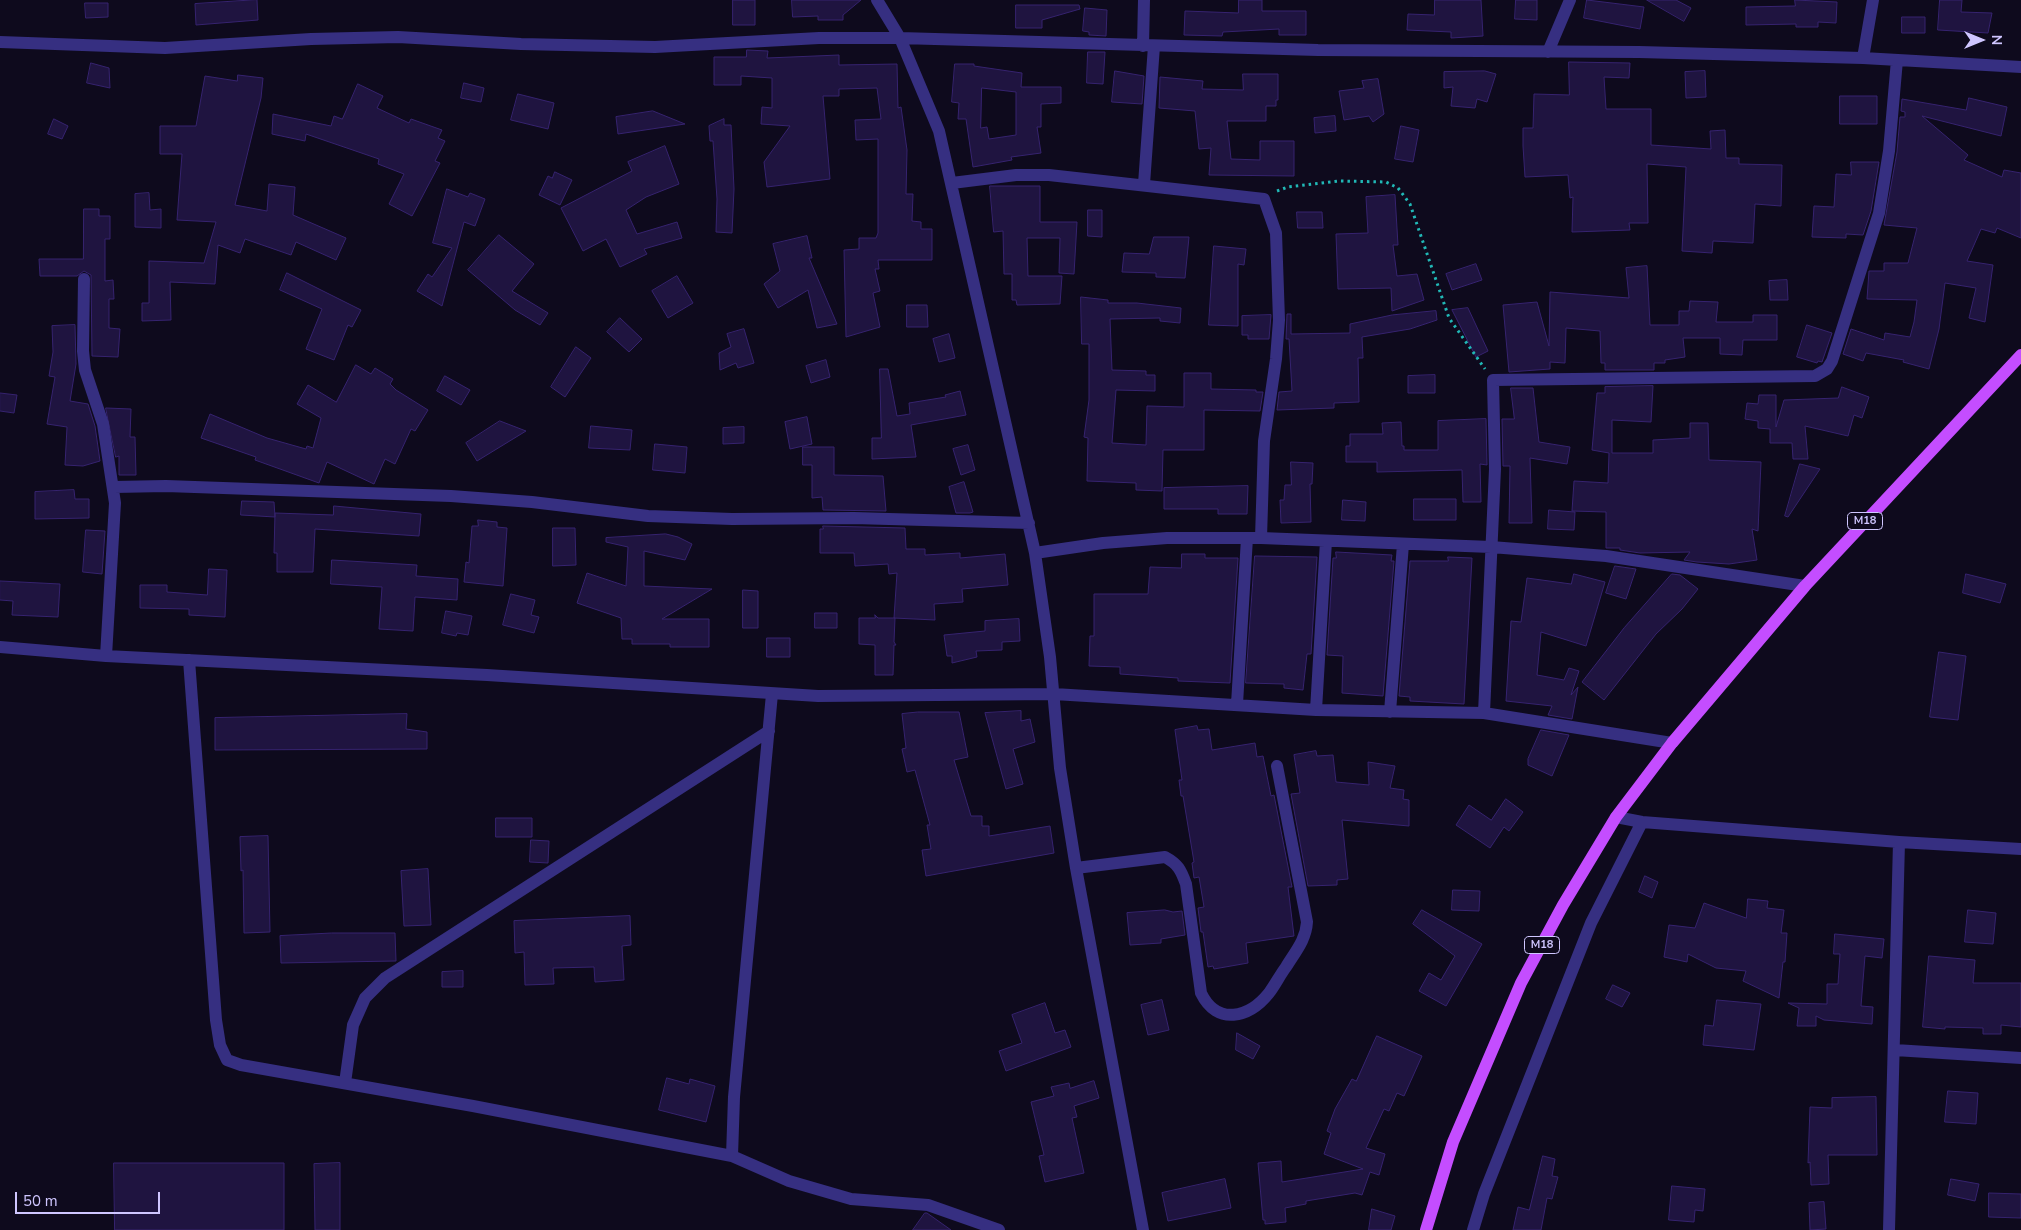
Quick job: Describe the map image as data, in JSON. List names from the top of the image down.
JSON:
{
  "streets": {
    "main road": ["M18"]
  },
  "scale_bar": "50 m",
  "north": "right"
}
